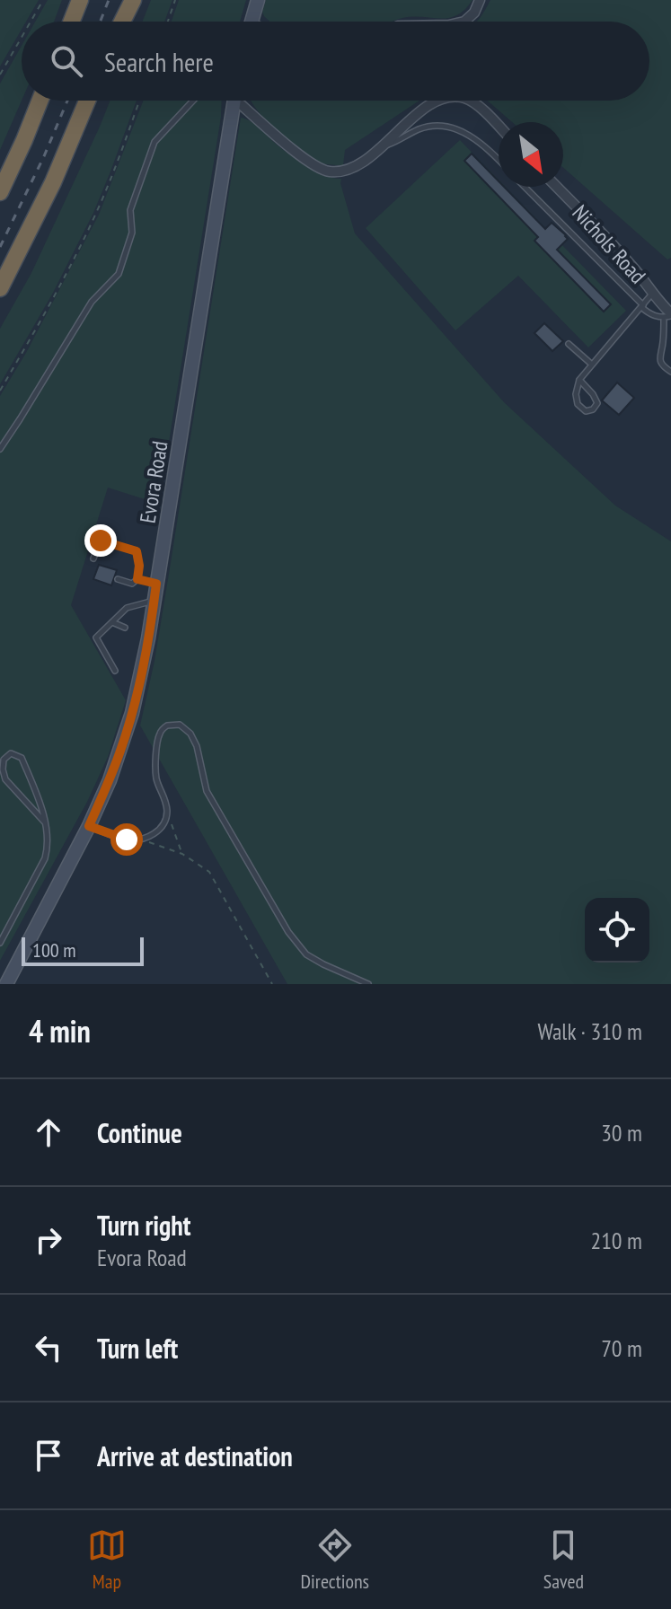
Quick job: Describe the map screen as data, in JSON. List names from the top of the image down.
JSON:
{
  "streets": {
    "street": ["Nichols Road", "Evora Road"]
  },
  "scale_bar": "100 m",
  "north": "bottom right",
  "page": {
    "search": "Search here",
    "scale": "100 m",
    "heading": ["4 min", "Walk · 310 m"],
    "list": [
      ["Continue", "30 m"],
      ["Turn right", "Evora Road", "210 m"],
      ["Turn left", "70 m"],
      "Arrive at destination"
    ],
    "nav": ["Map", "Directions", "Saved"]
  }
}
